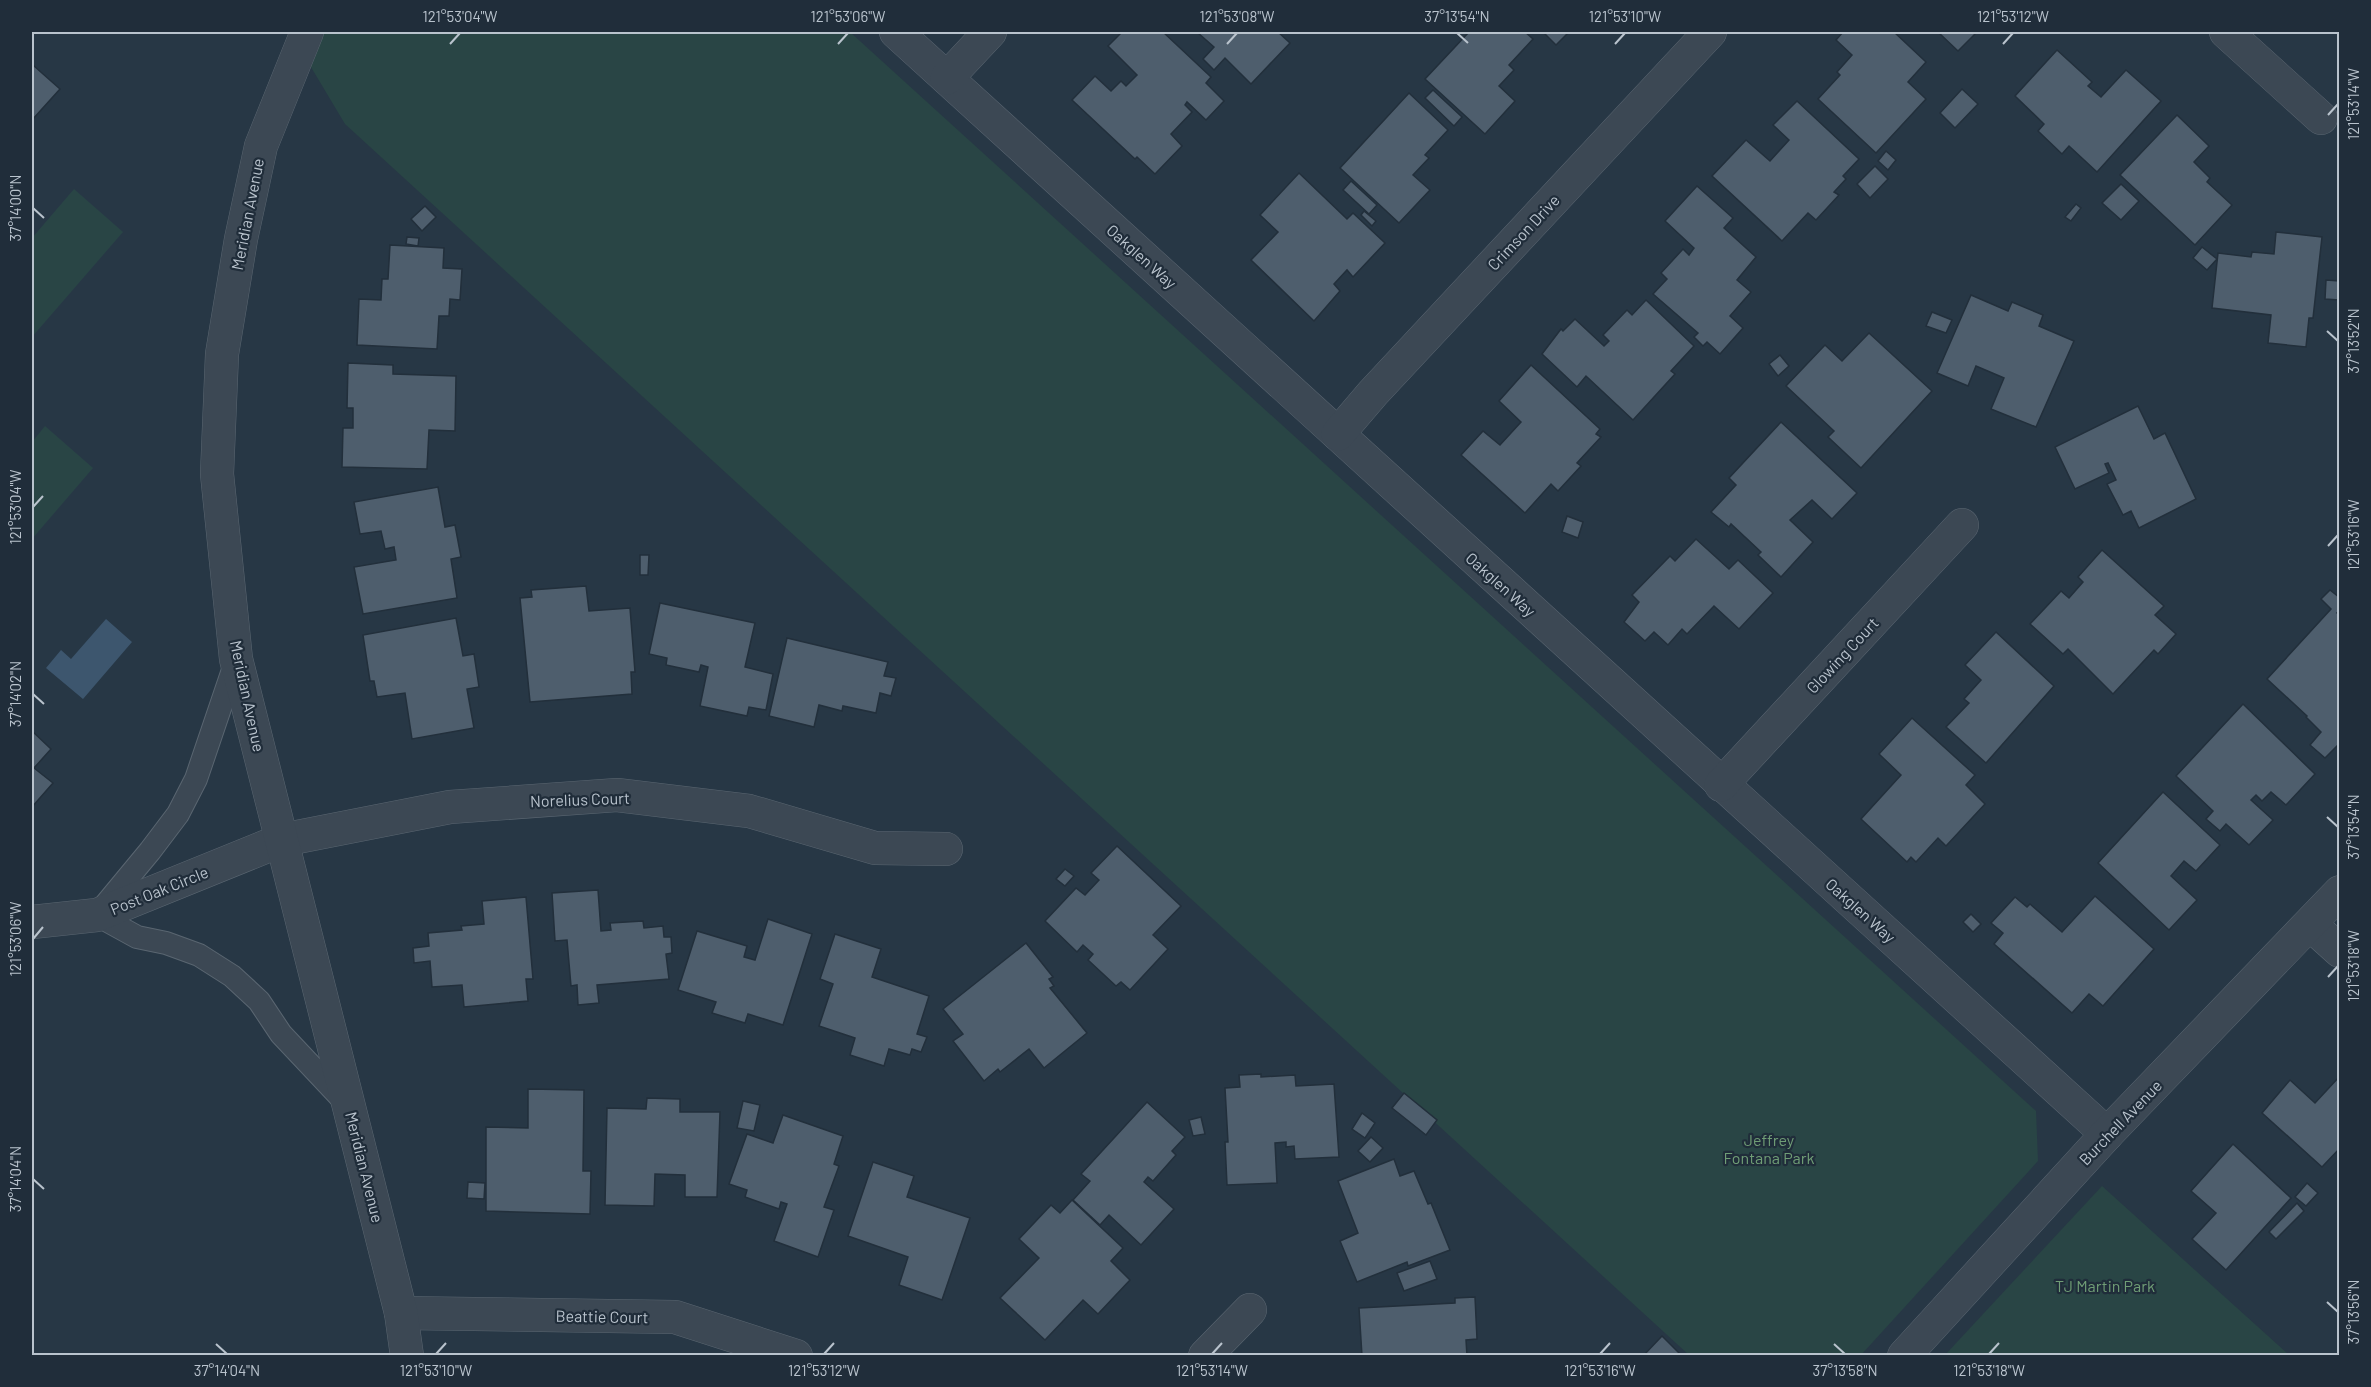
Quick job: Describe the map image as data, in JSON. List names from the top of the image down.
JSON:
{
  "streets": {
    "street": [
      "Meridian Avenue",
      "Crimson Drive",
      "Oakglen Way",
      "Glowing Court",
      "Norelius Court",
      "Post Oak Circle",
      "Burchell Avenue",
      "Beattie Court"
    ]
  },
  "crossings": [
    ["Meridian Avenue", "Norelius Court"],
    ["Meridian Avenue", "Post Oak Circle"],
    ["Meridian Avenue", "Beattie Court"],
    ["Crimson Drive", "Oakglen Way"],
    ["Oakglen Way", "Glowing Court"],
    ["Oakglen Way", "Burchell Avenue"],
    ["Norelius Court", "Post Oak Circle"]
  ],
  "parks": ["Jeffrey Fontana Park", "TJ Martin Park"],
  "coordinates": [
    "121°53'04\"W",
    "121°53'06\"W",
    "121°53'08\"W",
    "37°13'54\"N",
    "121°53'10\"W",
    "121°53'12\"W",
    "121°53'14\"W",
    "37°14'00\"N",
    "37°13'52\"N",
    "121°53'16\"W",
    "37°14'02\"N",
    "121°53'18\"W",
    "37°14'04\"N",
    "37°13'56\"N",
    "37°13'58\"N"
  ]
}
